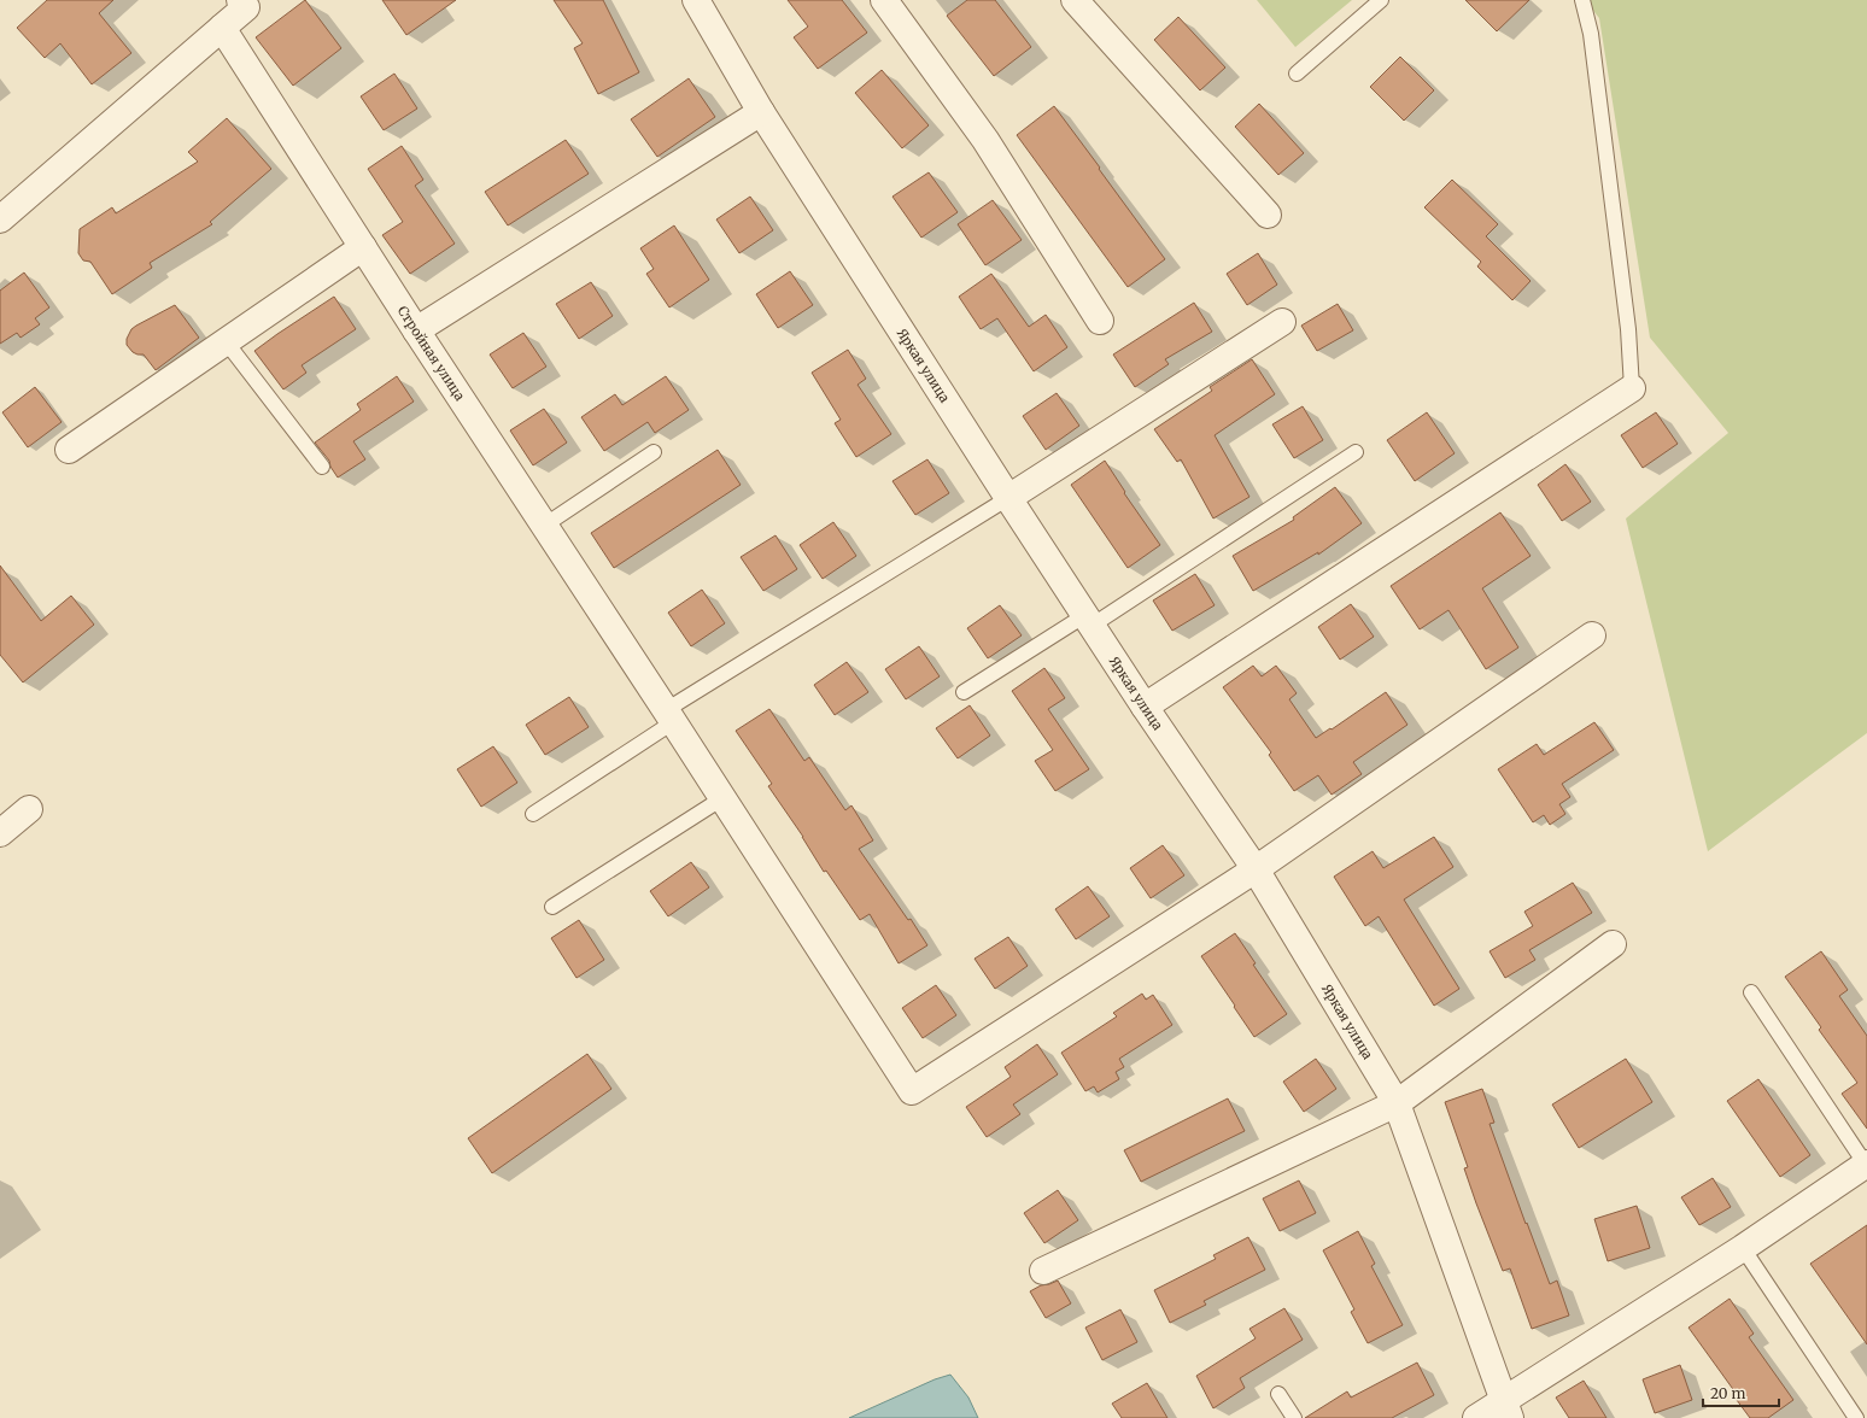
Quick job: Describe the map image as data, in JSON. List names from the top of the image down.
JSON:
{
  "streets": {
    "street": ["Стройная улица", "Яркая улица"]
  },
  "crossings": [
    ["Стройная улица", "Яркая улица"]
  ],
  "scale_bar": "20 m"
}
